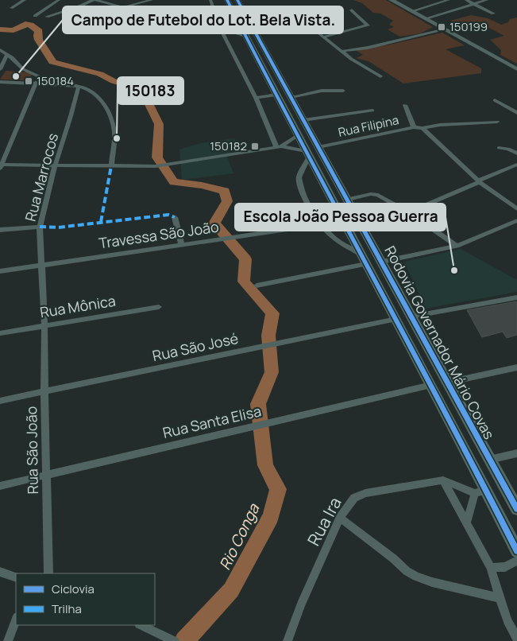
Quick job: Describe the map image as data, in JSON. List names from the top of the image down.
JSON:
{
  "streets": {
    "highway": ["Rodovia Governador Mário Covas"],
    "street": [
      "Rua Filipina",
      "Rua Marrocos",
      "Travessa São João",
      "Rua Mônica",
      "Rua São José",
      "Rua Santa Elisa",
      "Rua São João",
      "Rua Ira"
    ]
  },
  "crossings": [
    ["Rua Filipina", "Rodovia Governador Mário Covas"],
    ["Rua Marrocos", "Travessa São João"],
    ["Rua Marrocos", "Rua Mônica"],
    ["Rua Marrocos", "Rua São João"],
    ["Rua Mônica", "Rua São João"],
    ["Rodovia Governador Mário Covas", "Rua São José"],
    ["Rodovia Governador Mário Covas", "Rua Santa Elisa"],
    ["Rua São José", "Rua São João"],
    ["Rua Santa Elisa", "Rua São João"]
  ],
  "water": ["Rio Conga"],
  "places": {
    "transit": ["150199", "150184", "150182"],
    "other": ["Campo de Futebol do Lot. Bela Vista.", "150183", "Escola João Pessoa Guerra"]
  },
  "legend": ["Ciclovia", "Trilha"]
}
